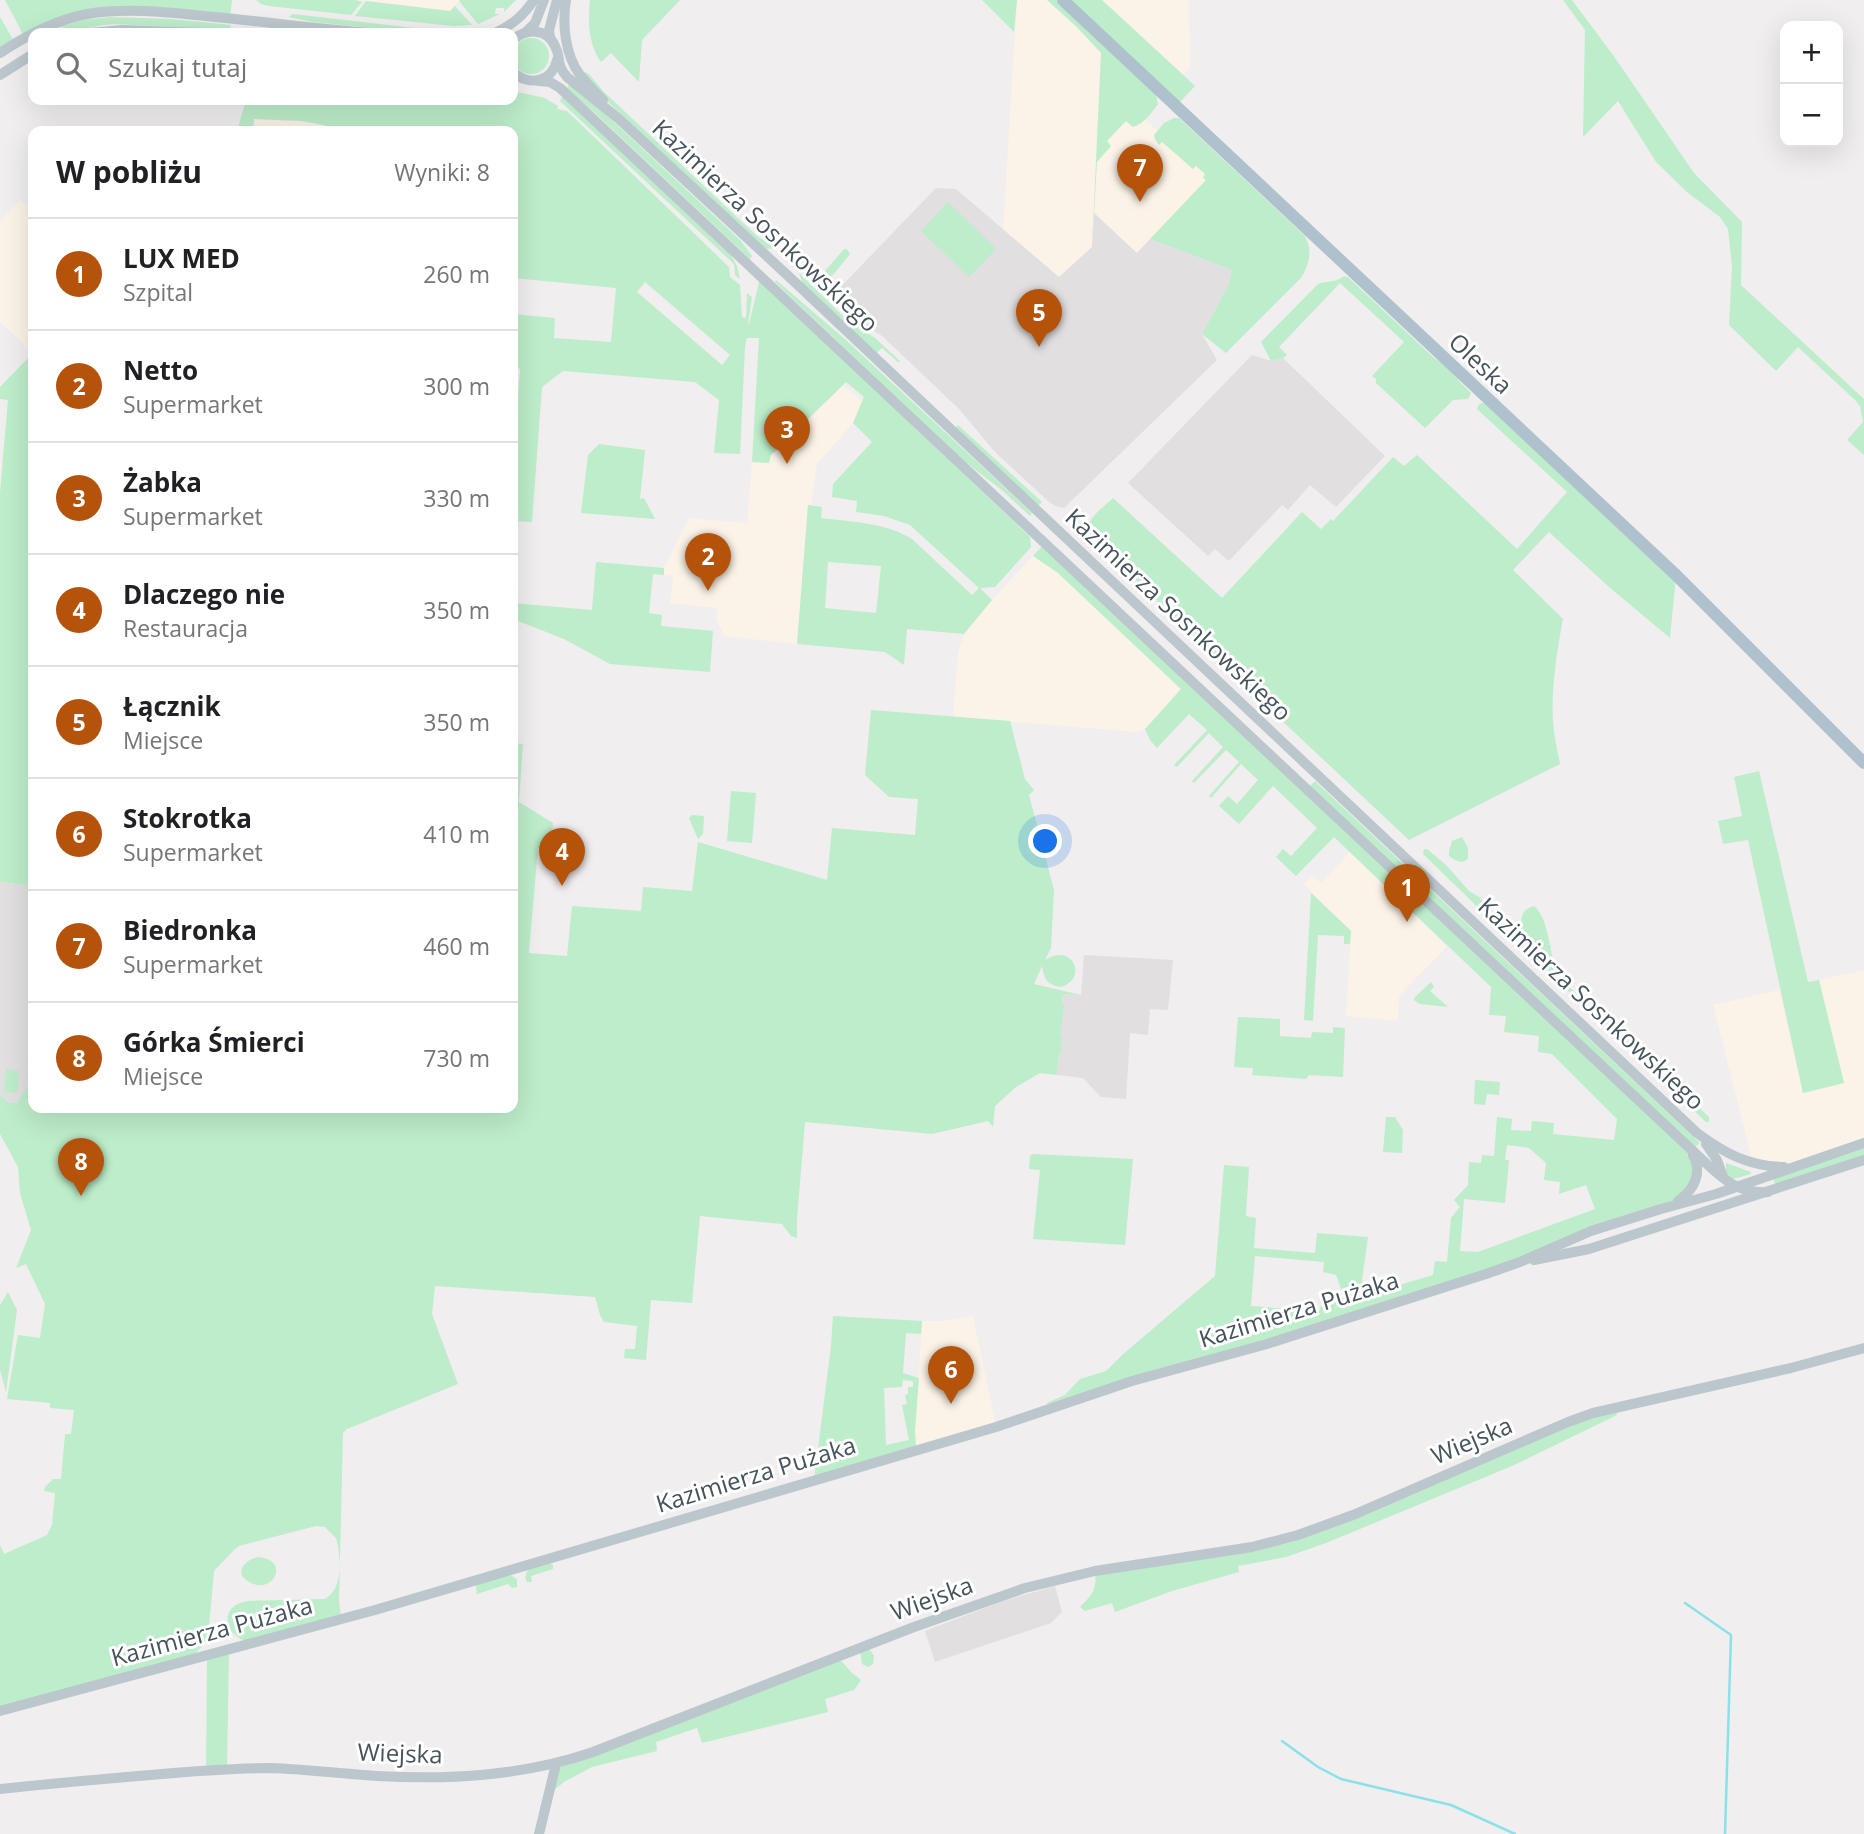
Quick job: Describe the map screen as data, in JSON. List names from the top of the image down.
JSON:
{
  "streets": {
    "main road": ["Oleska"],
    "street": ["Kazimierza Sosnkowskiego", "Kazimierza Pużaka", "Wiejska"]
  },
  "crossings": [
    ["Kazimierza Sosnkowskiego", "Kazimierza Pużaka"]
  ],
  "page": {
    "map_buttons": ["+", "−"],
    "search": "Szukaj tutaj",
    "heading": ["W pobliżu", "Wyniki: 8"],
    "pins": [
      "7",
      "5",
      "3",
      "2",
      "4",
      "1",
      "8",
      "6"
    ],
    "list": [
      {
        "mark": "1",
        "name": "LUX MED",
        "note": "Szpital",
        "value": "260 m"
      },
      {
        "mark": "2",
        "name": "Netto",
        "note": "Supermarket",
        "value": "300 m"
      },
      {
        "mark": "3",
        "name": "Żabka",
        "note": "Supermarket",
        "value": "330 m"
      },
      {
        "mark": "4",
        "name": "Dlaczego nie",
        "note": "Restauracja",
        "value": "350 m"
      },
      {
        "mark": "5",
        "name": "Łącznik",
        "note": "Miejsce",
        "value": "350 m"
      },
      {
        "mark": "6",
        "name": "Stokrotka",
        "note": "Supermarket",
        "value": "410 m"
      },
      {
        "mark": "7",
        "name": "Biedronka",
        "note": "Supermarket",
        "value": "460 m"
      },
      {
        "mark": "8",
        "name": "Górka Śmierci",
        "note": "Miejsce",
        "value": "730 m"
      }
    ]
  }
}
